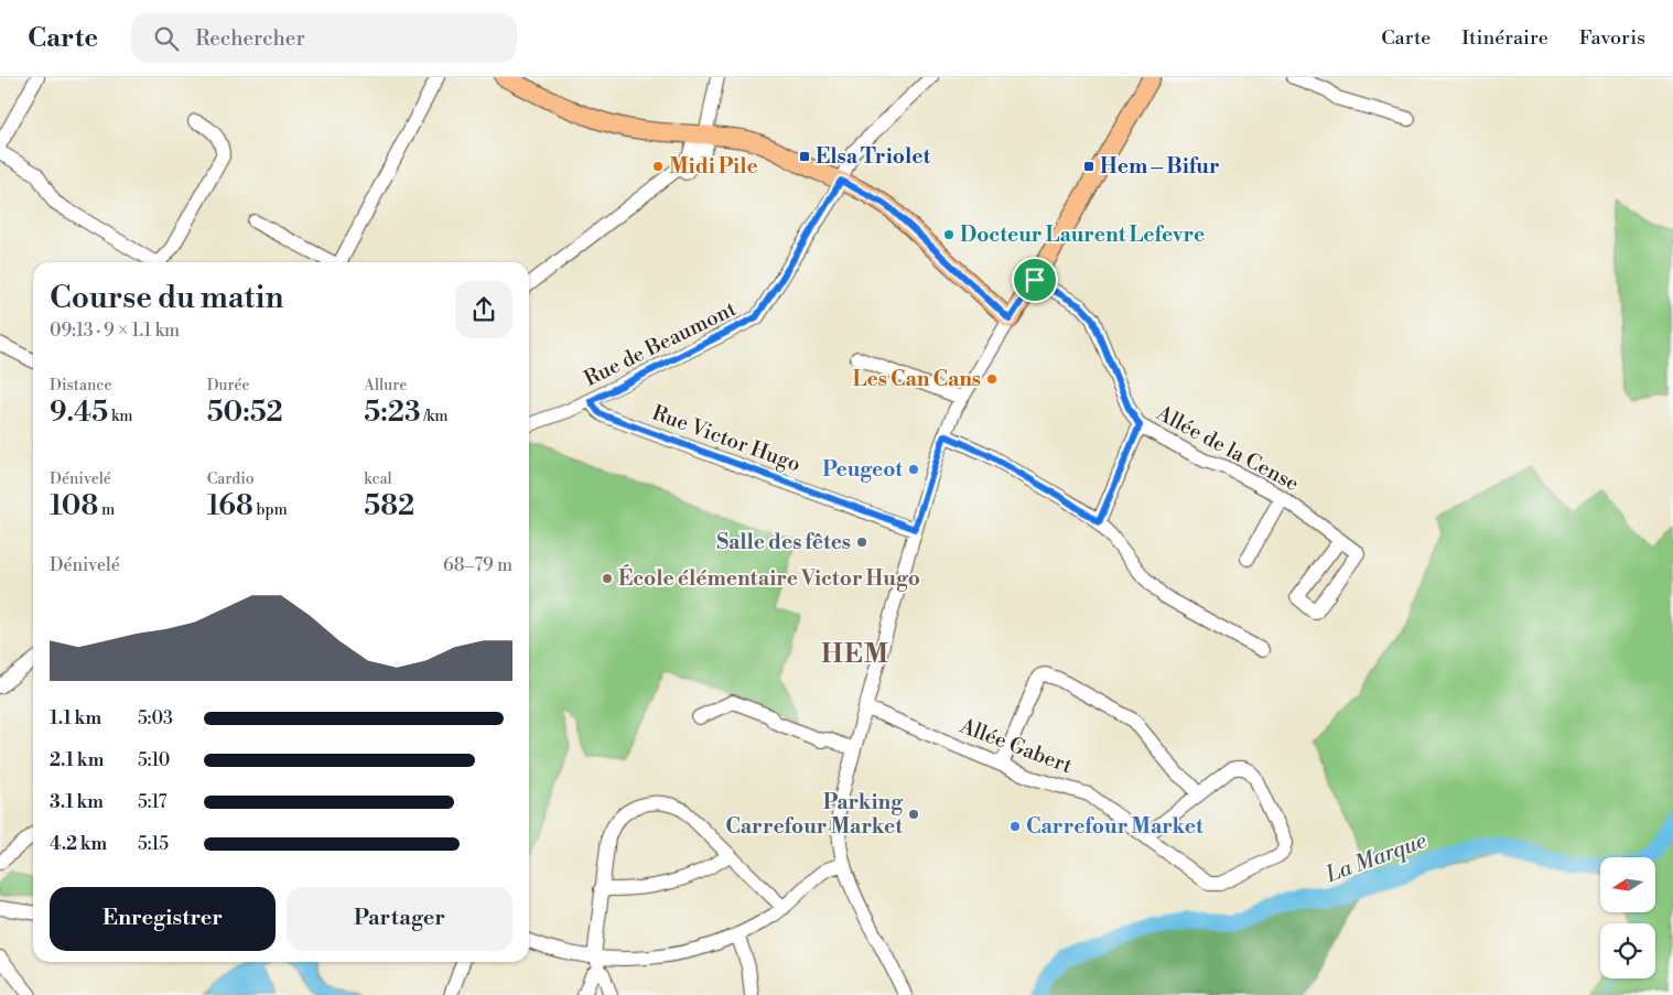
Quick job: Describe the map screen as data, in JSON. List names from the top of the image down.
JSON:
{
  "streets": {
    "street": [
      "Rue de Beaumont",
      "Rue Victor Hugo",
      "Allée de la Cense",
      "Allée Gabert"
    ]
  },
  "crossings": [
    ["Rue de Beaumont", "Rue Victor Hugo"]
  ],
  "districts": ["HEM"],
  "water": ["La Marque"],
  "places": {
    "transit": ["Elsa Triolet", "Hem – Bifur"],
    "other": [
      "Midi Pile",
      "Docteur Laurent Lefevre",
      "Les Can Cans",
      "Peugeot",
      "Salle des fêtes",
      "École élémentaire Victor Hugo",
      "Parking Carrefour Market",
      "Carrefour Market"
    ]
  },
  "north": "left",
  "page": {
    "header": "Carte",
    "search": "Rechercher",
    "nav": ["Carte", "Itinéraire", "Favoris"],
    "heading": ["Course du matin", "09:13 · 9 × 1.1 km"],
    "stats": [
      ["Distance", "9.45 km"],
      ["Durée", "50:52"],
      ["Allure", "5:23 /km"],
      ["Dénivelé", "108 m"],
      ["Cardio", "168 bpm"],
      ["kcal", "582"]
    ],
    "chart": ["Dénivelé", "68–79 m"],
    "list": [
      {
        "name": "1.1 km",
        "note": "5:03"
      },
      {
        "name": "2.1 km",
        "note": "5:10"
      },
      {
        "name": "3.1 km",
        "note": "5:17"
      },
      {
        "name": "4.2 km",
        "note": "5:15"
      }
    ],
    "buttons": ["Enregistrer", "Partager"]
  }
}
